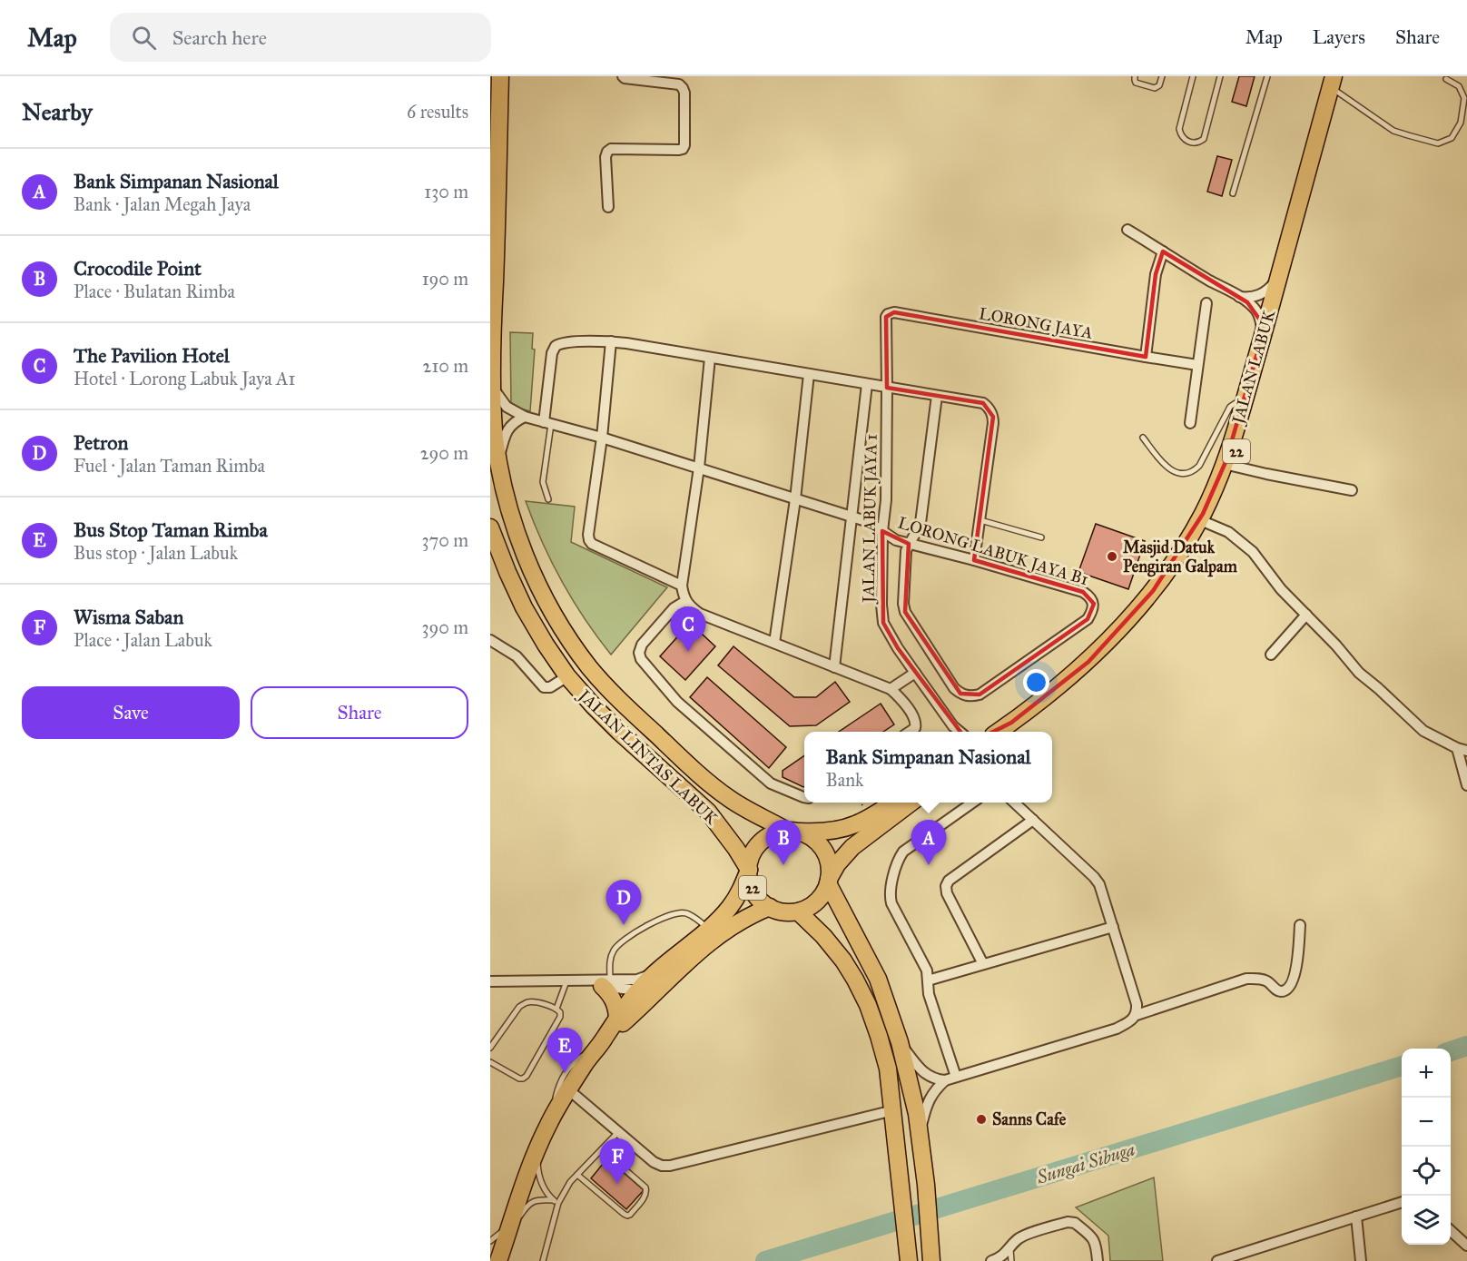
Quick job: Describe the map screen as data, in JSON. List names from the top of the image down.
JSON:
{
  "streets": {
    "main road": ["JALAN LABUK", "22", "JALAN LINTAS LABUK"],
    "street": ["LORONG JAYA", "JALAN LABUK JAYA 1", "LORONG LABUK JAYA B1"]
  },
  "crossings": [
    ["LORONG JAYA", "JALAN LABUK JAYA 1"],
    ["22", "JALAN LINTAS LABUK"],
    ["JALAN LABUK JAYA 1", "LORONG LABUK JAYA B1"],
    ["LORONG LABUK JAYA B1", "JALAN LINTAS LABUK"]
  ],
  "water": ["Sungai Sibuga"],
  "places": ["Masjid Datuk Pengiran Galpam", "Sanns Cafe"],
  "page": {
    "header": "Map",
    "search": "Search here",
    "nav": ["Map", "Layers", "Share"],
    "heading": ["Nearby", "6 results"],
    "list": [
      {
        "mark": "A",
        "name": "Bank Simpanan Nasional",
        "note": "Bank · Jalan Megah Jaya",
        "value": "130 m"
      },
      {
        "mark": "B",
        "name": "Crocodile Point",
        "note": "Place · Bulatan Rimba",
        "value": "190 m"
      },
      {
        "mark": "C",
        "name": "The Pavilion Hotel",
        "note": "Hotel · Lorong Labuk Jaya A1",
        "value": "210 m"
      },
      {
        "mark": "D",
        "name": "Petron",
        "note": "Fuel · Jalan Taman Rimba",
        "value": "290 m"
      },
      {
        "mark": "E",
        "name": "Bus Stop Taman Rimba",
        "note": "Bus stop · Jalan Labuk",
        "value": "370 m"
      },
      {
        "mark": "F",
        "name": "Wisma Saban",
        "note": "Place · Jalan Labuk",
        "value": "390 m"
      }
    ],
    "pins": [
      "C",
      "A",
      "B",
      "D",
      "E",
      "F"
    ],
    "buttons": ["Save", "Share"],
    "popup": ["Bank Simpanan Nasional", "Bank"],
    "map_buttons": ["+", "−"]
  }
}
